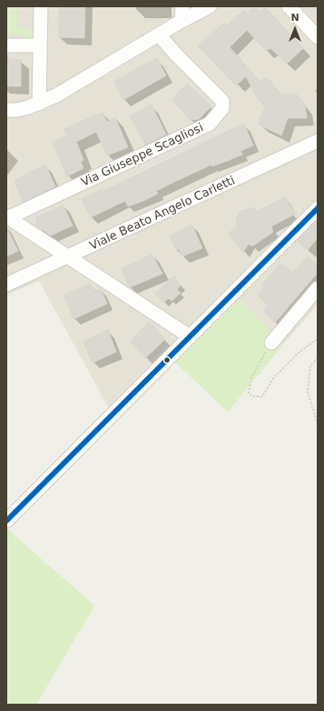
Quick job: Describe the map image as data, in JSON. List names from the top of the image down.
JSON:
{
  "streets": {
    "street": ["Via Giuseppe Scagliosi", "Viale Beato Angelo Carletti"]
  },
  "north": "top"
}
